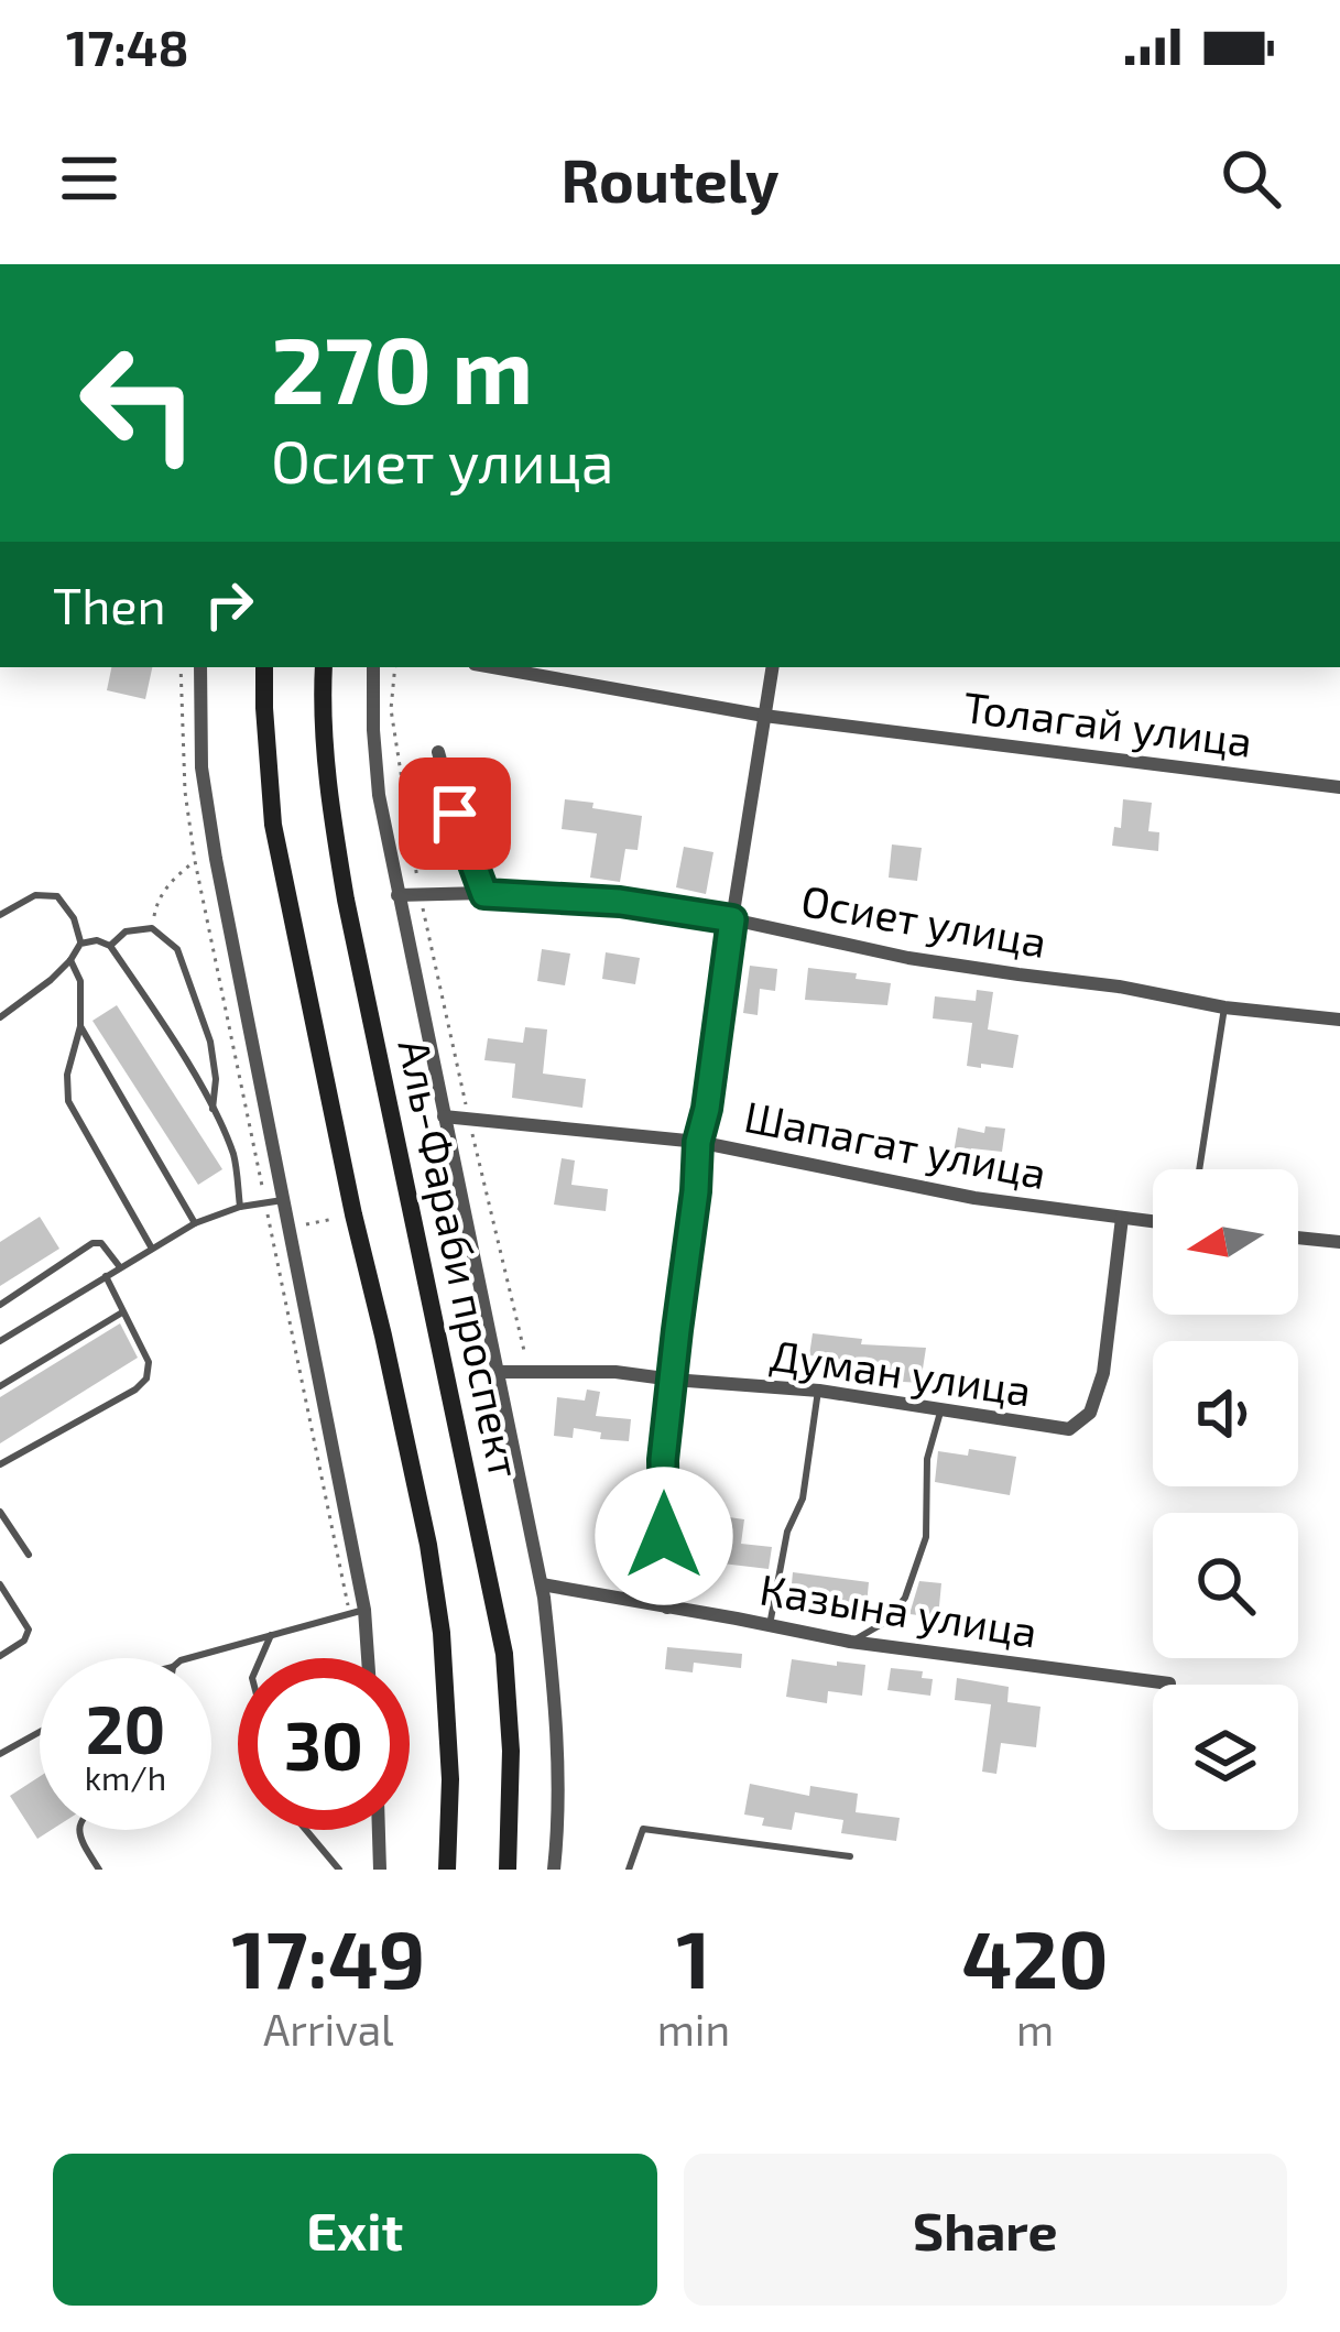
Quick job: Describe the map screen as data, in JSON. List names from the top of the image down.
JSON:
{
  "streets": {
    "street": [
      "Толагай улица",
      "Осиет улица",
      "Шапагат улица",
      "Аль-Фараби проспект",
      "Думан улица",
      "Казына улица"
    ]
  },
  "crossings": [
    ["Шапагат улица", "Думан улица"]
  ],
  "north": "left",
  "page": {
    "status": "17:48",
    "header": "Routely",
    "turn": ["270 m", "Осиет улица"],
    "then": "Then",
    "speed": "20 km/h",
    "limit": "30",
    "eta": [
      "17:49",
      "Arrival",
      "1",
      "min",
      "420",
      "m"
    ],
    "buttons": ["Exit", "Share"]
  }
}
